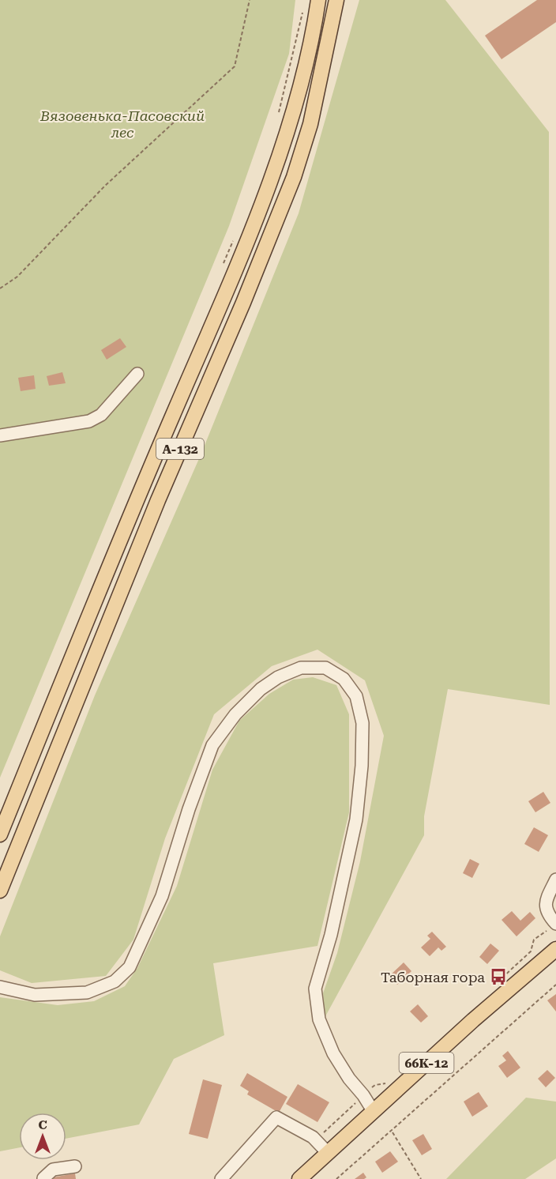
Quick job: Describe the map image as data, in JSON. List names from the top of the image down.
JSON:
{
  "streets": {
    "main road": ["А-132", "66К-12"]
  },
  "parks": ["Вязовенька-Пасовский лес"],
  "places": {
    "bus stop": ["Таборная гора"]
  },
  "north": "top"
}
